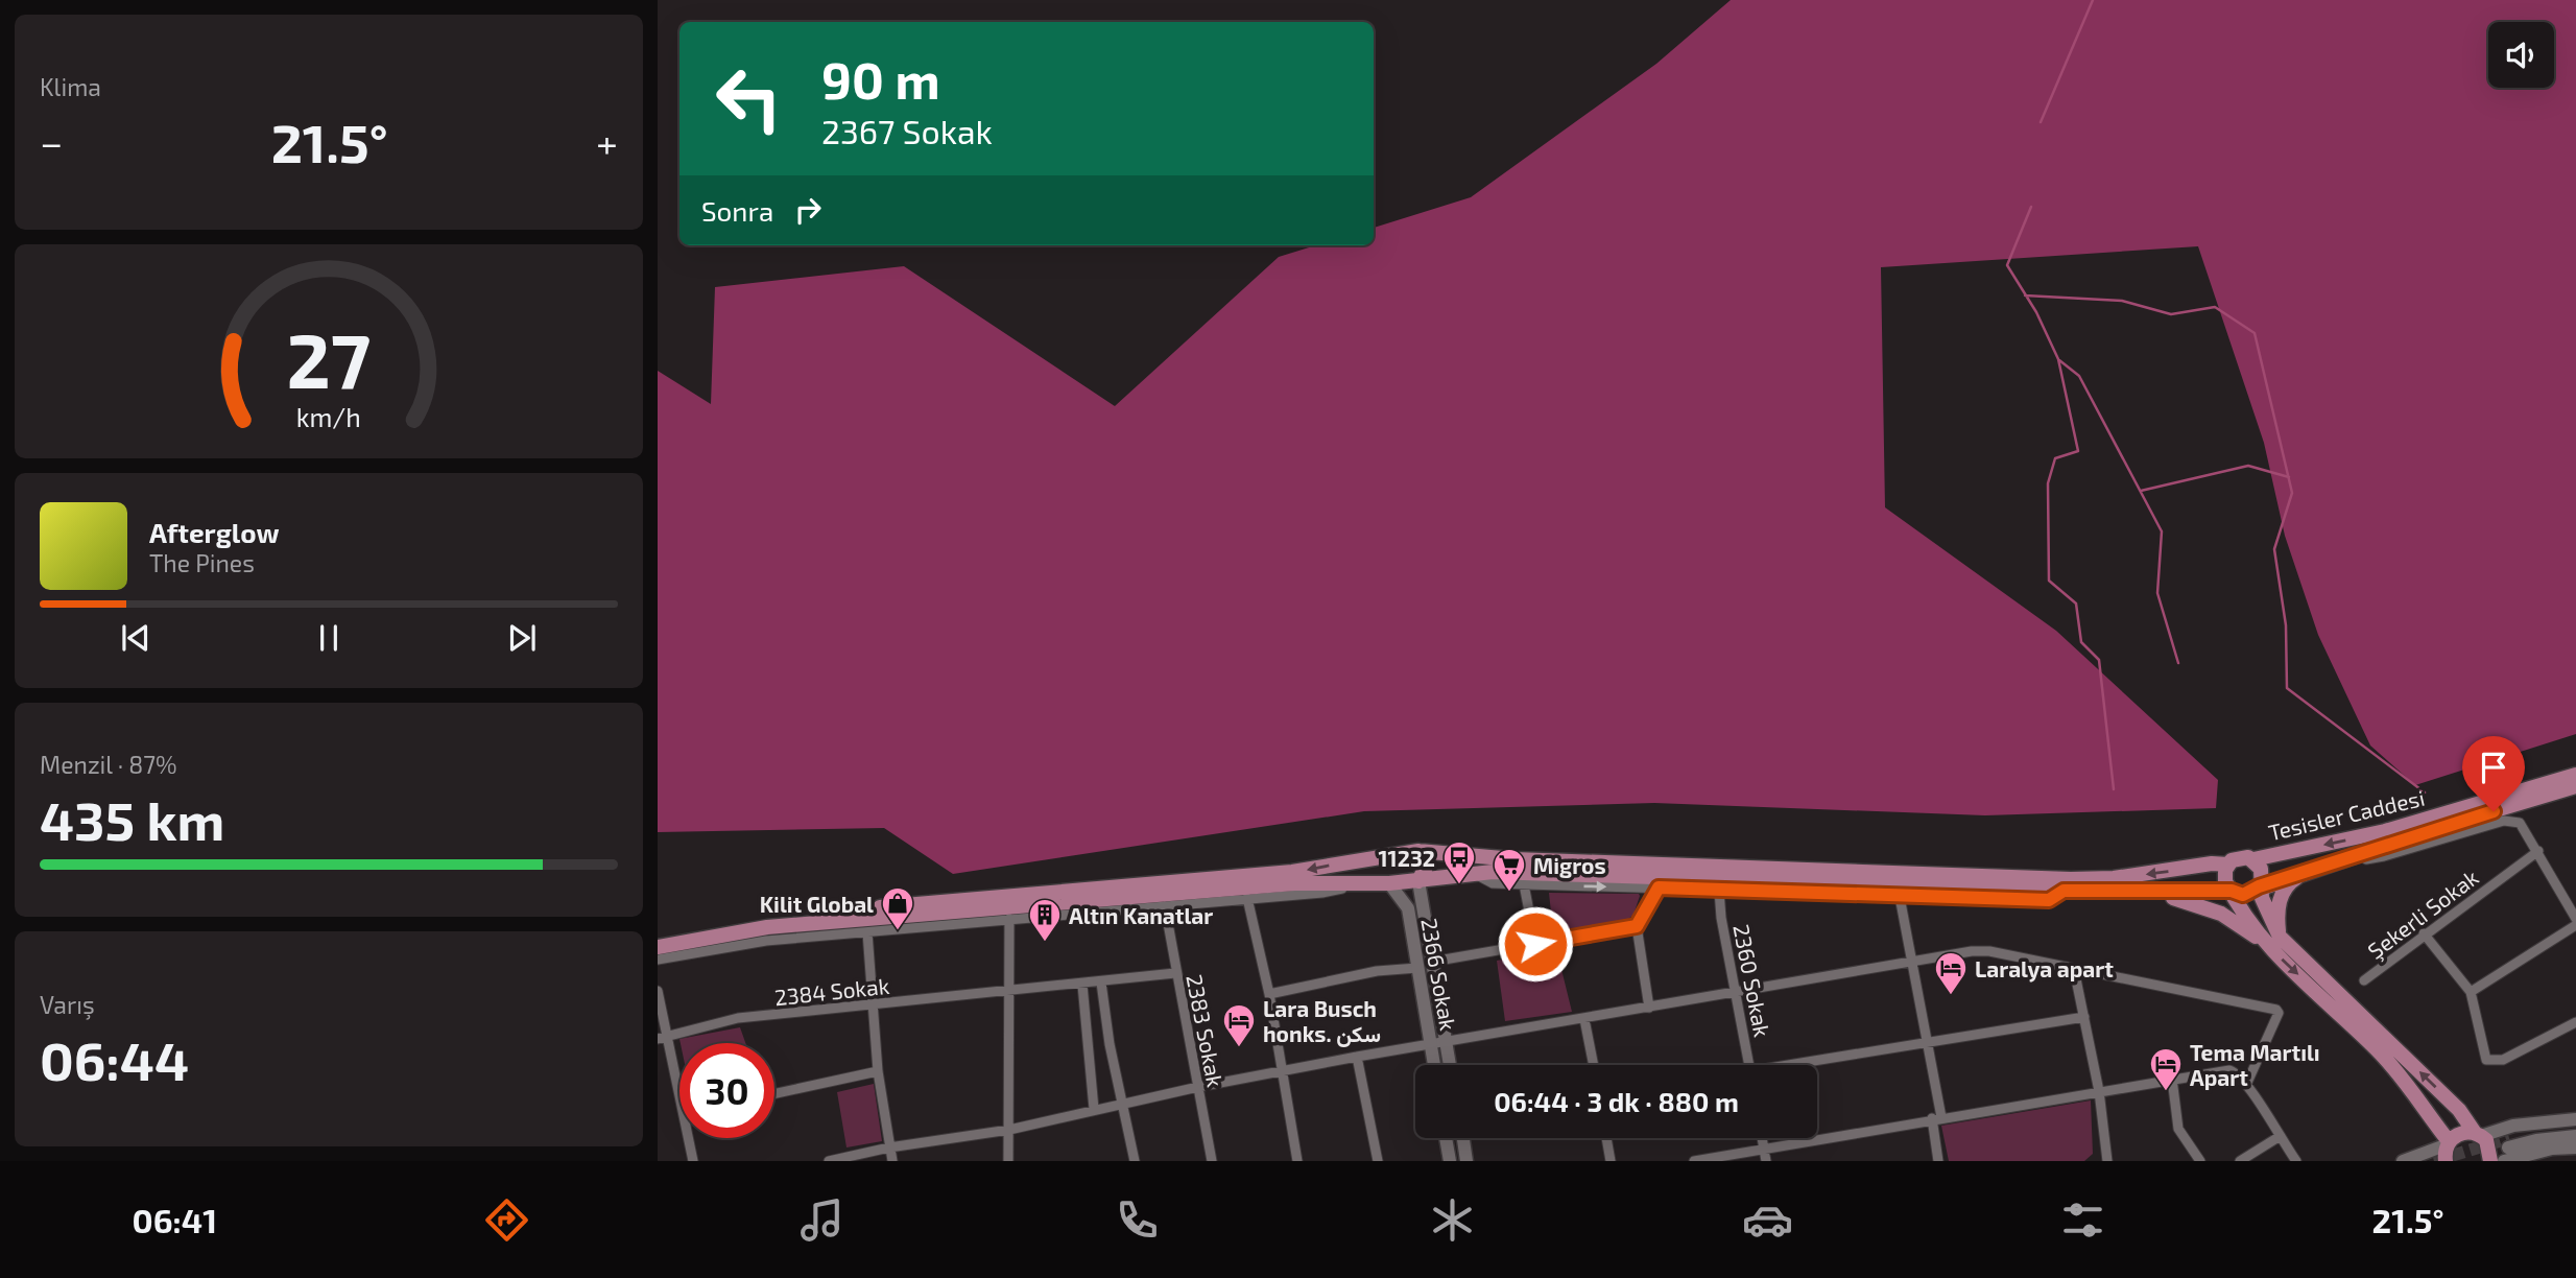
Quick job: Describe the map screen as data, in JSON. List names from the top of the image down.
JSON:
{
  "streets": {
    "main road": ["Tesisler Caddesi"],
    "street": [
      "Şekerli Sokak",
      "2366 Sokak",
      "2360 Sokak",
      "2384 Sokak",
      "2383 Sokak"
    ]
  },
  "crossings": [
    ["2384 Sokak", "2383 Sokak"]
  ],
  "places": {
    "bus stop": ["11232"],
    "supermarket": ["Migros"],
    "shop": ["Kilit Global"],
    "building": ["Altın Kanatlar"],
    "hotel": ["Laralya apart", "Lara Busch honks. سكن", "Tema Martılı Apart"]
  },
  "page": {
    "tile": [
      "Klima",
      ["Menzil · 87%", "435 km"],
      ["Varış", "06:44"]
    ],
    "turn": ["90 m", "2367 Sokak"],
    "heat": ["−", "21.5°", "+"],
    "then": "Sonra",
    "song": ["Afterglow", "The Pines"],
    "limit": "30",
    "trip": "06:44 · 3 dk · 880 m",
    "tabs": ["06:41", "21.5°"],
    "gauge": ["27", "km/h"]
  }
}
